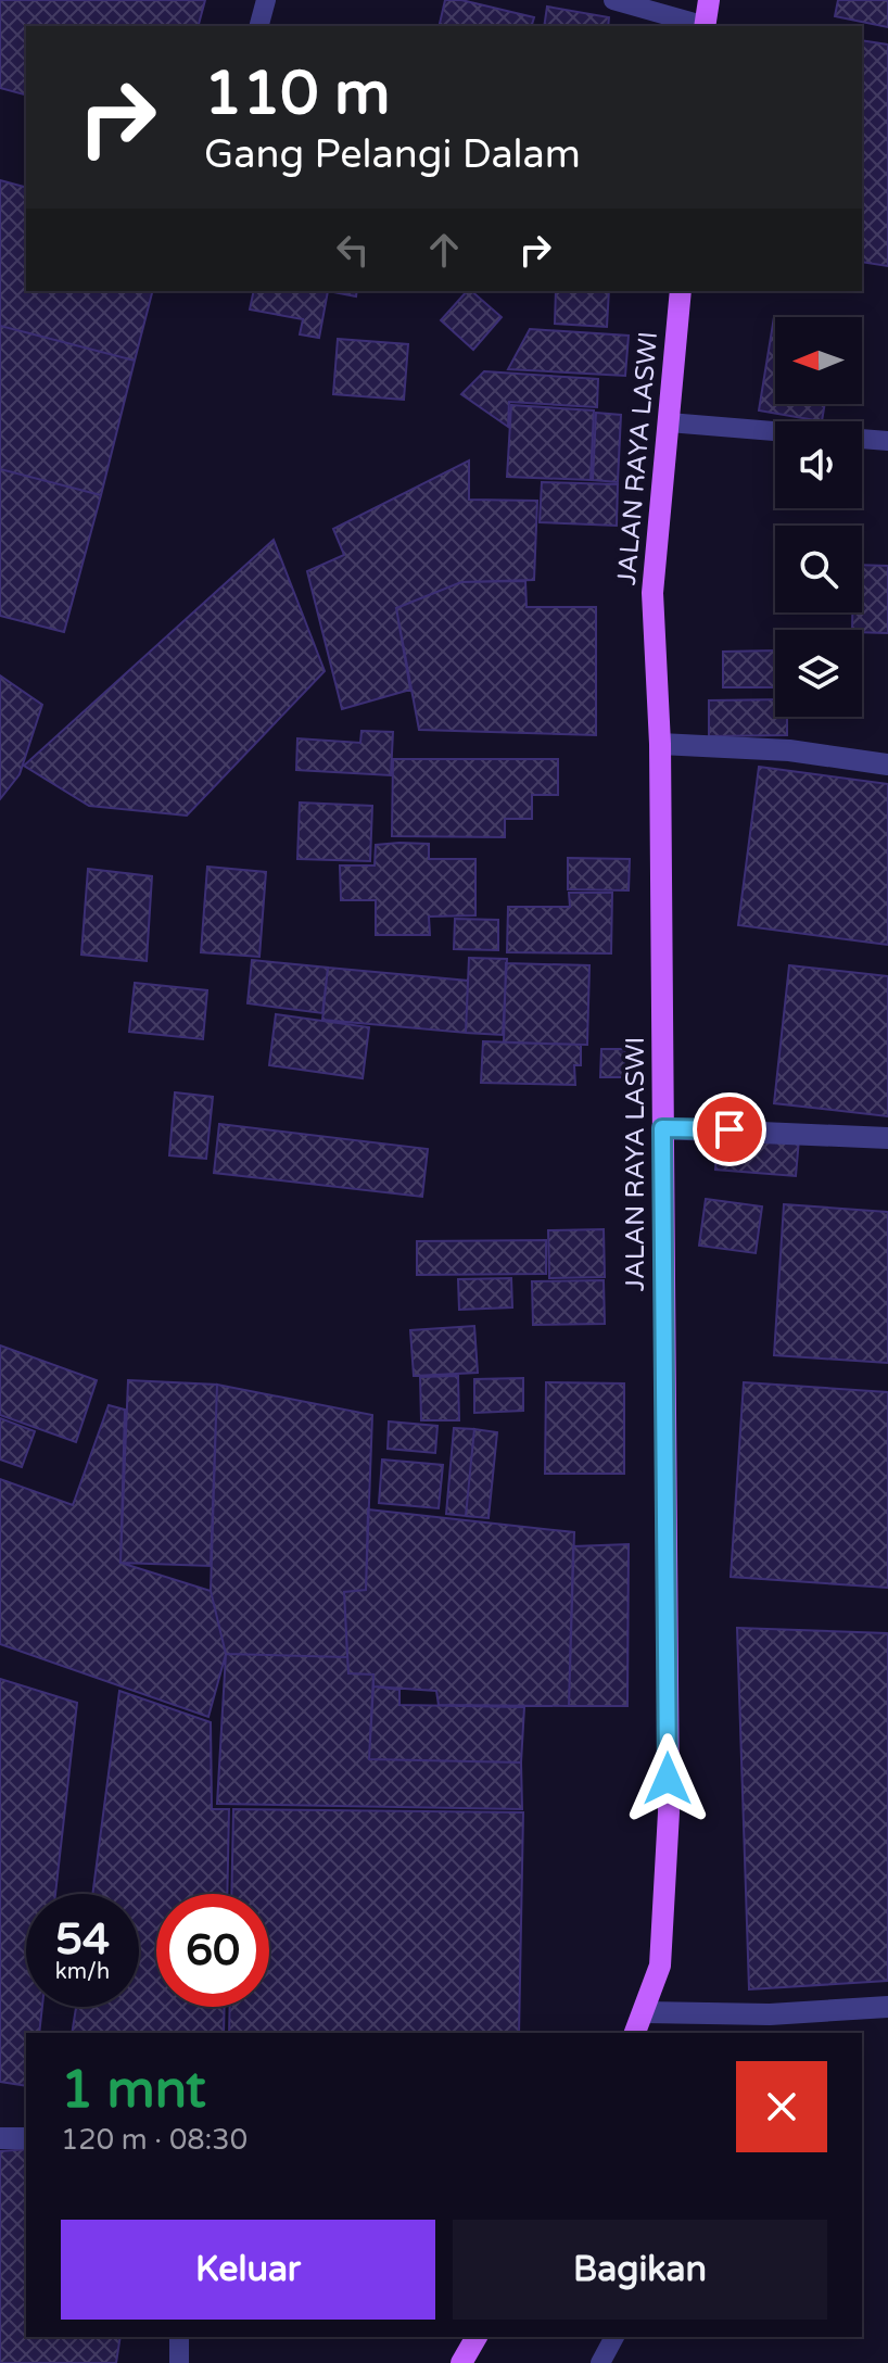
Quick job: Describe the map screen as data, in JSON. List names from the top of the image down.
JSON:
{
  "streets": {
    "main road": ["JALAN RAYA LASWI"]
  },
  "north": "left",
  "page": {
    "turn": ["110 m", "Gang Pelangi Dalam"],
    "speed": "54 km/h",
    "limit": "60",
    "heading": ["1 mnt", "120 m · 08:30"],
    "buttons": ["Keluar", "Bagikan"]
  }
}
